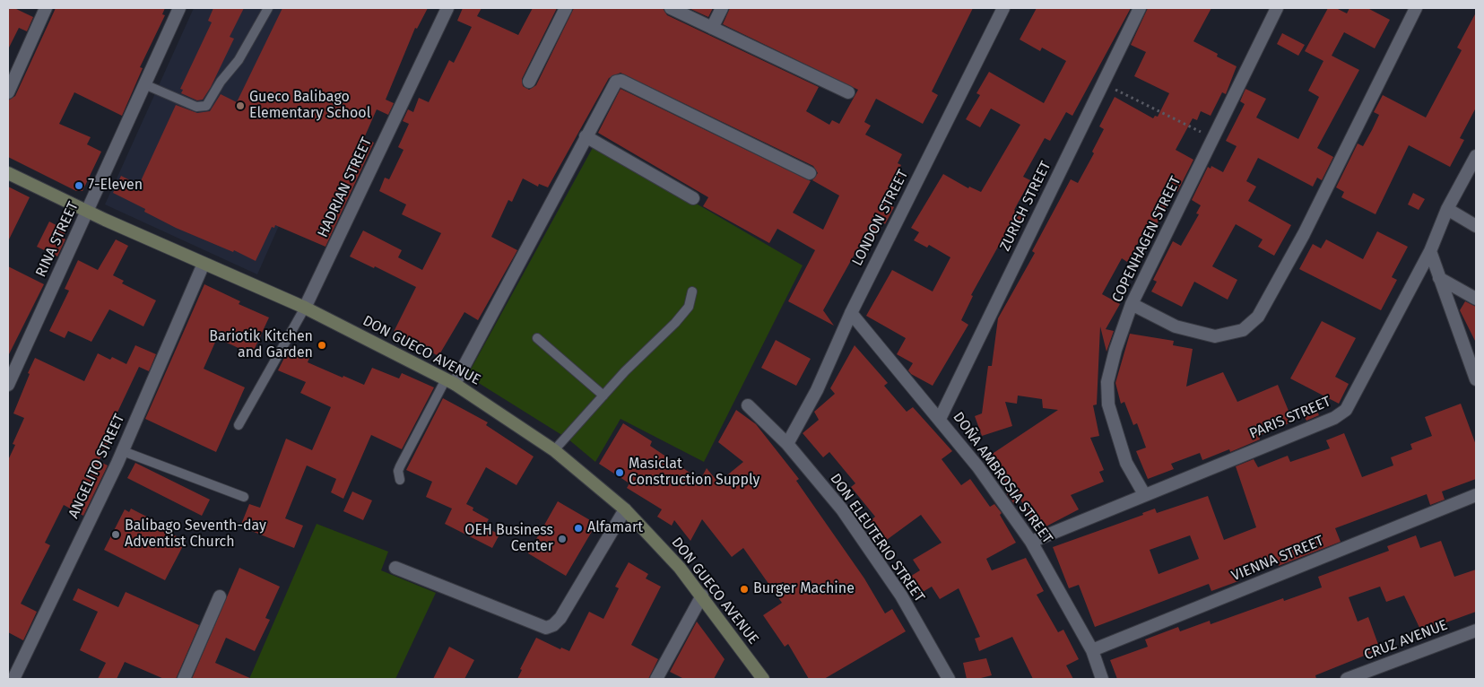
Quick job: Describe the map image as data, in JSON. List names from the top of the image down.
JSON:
{
  "streets": {
    "main road": ["DON GUECO AVENUE"],
    "street": [
      "HADRIAN STREET",
      "ZURICH STREET",
      "LONDON STREET",
      "RINA STREET",
      "COPENHAGEN STREET",
      "PARIS STREET",
      "ANGELITO STREET",
      "DOÑA AMBROSIA STREET",
      "DON ELEUTERIO STREET",
      "VIENNA STREET",
      "CRUZ AVENUE"
    ]
  },
  "crossings": [
    ["HADRIAN STREET", "DON GUECO AVENUE"],
    ["ZURICH STREET", "DOÑA AMBROSIA STREET"],
    ["LONDON STREET", "DOÑA AMBROSIA STREET"],
    ["LONDON STREET", "DON ELEUTERIO STREET"],
    ["RINA STREET", "DON GUECO AVENUE"],
    ["COPENHAGEN STREET", "PARIS STREET"],
    ["DON GUECO AVENUE", "ANGELITO STREET"],
    ["PARIS STREET", "DOÑA AMBROSIA STREET"],
    ["DOÑA AMBROSIA STREET", "VIENNA STREET"]
  ],
  "places": [
    "Gueco Balibago Elementary School",
    "7-Eleven",
    "Bariotik Kitchen and Garden",
    "Masiclat Construction Supply",
    "Alfamart",
    "Balibago Seventh-day Adventist Church",
    "OEH Business Center",
    "Burger Machine"
  ]
}
